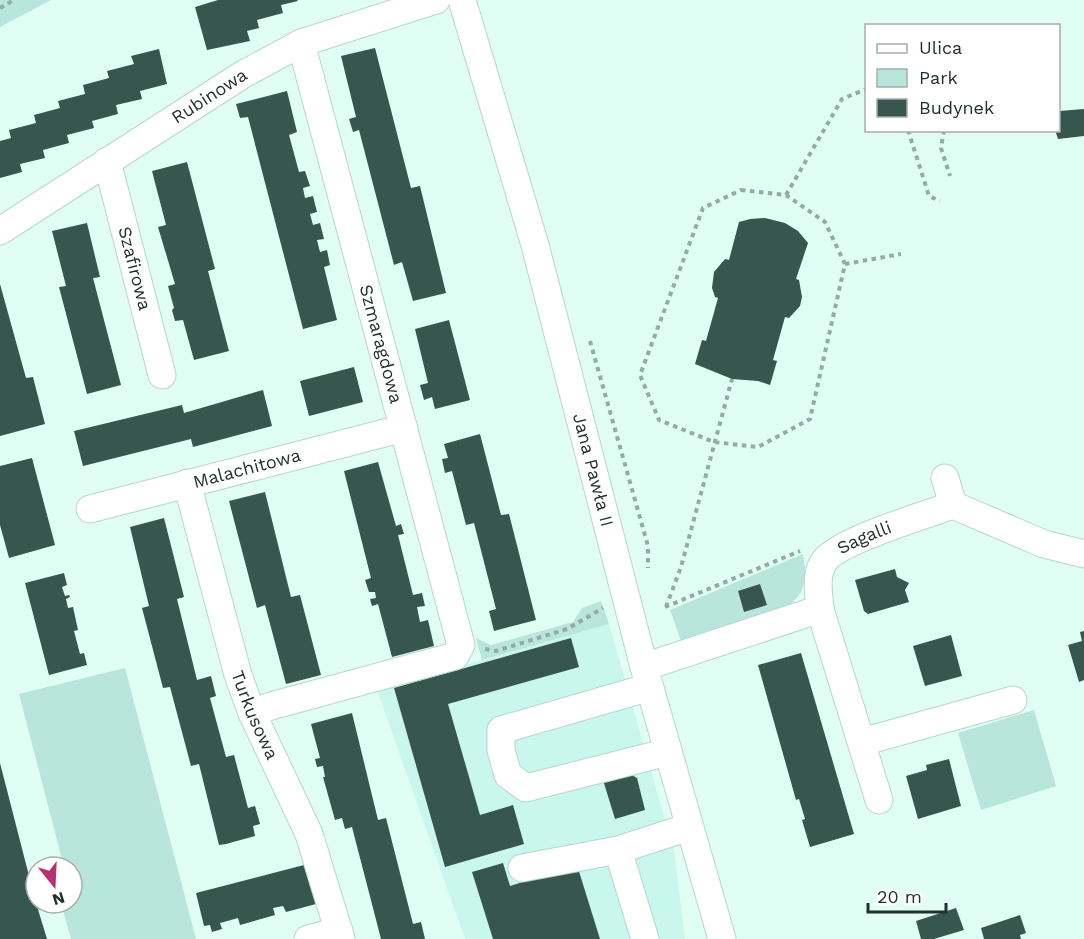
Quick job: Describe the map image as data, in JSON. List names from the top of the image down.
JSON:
{
  "streets": {
    "street": [
      "Rubinowa",
      "Szafirowa",
      "Szmaragdowa",
      "Malachitowa",
      "Jana Pawła II",
      "Sagalli",
      "Turkusowa"
    ]
  },
  "crossings": [
    ["Rubinowa", "Szafirowa"],
    ["Rubinowa", "Szmaragdowa"],
    ["Szmaragdowa", "Malachitowa"],
    ["Malachitowa", "Turkusowa"]
  ],
  "legend": ["Ulica", "Park", "Budynek"],
  "scale_bar": "20 m",
  "north": "bottom"
}
